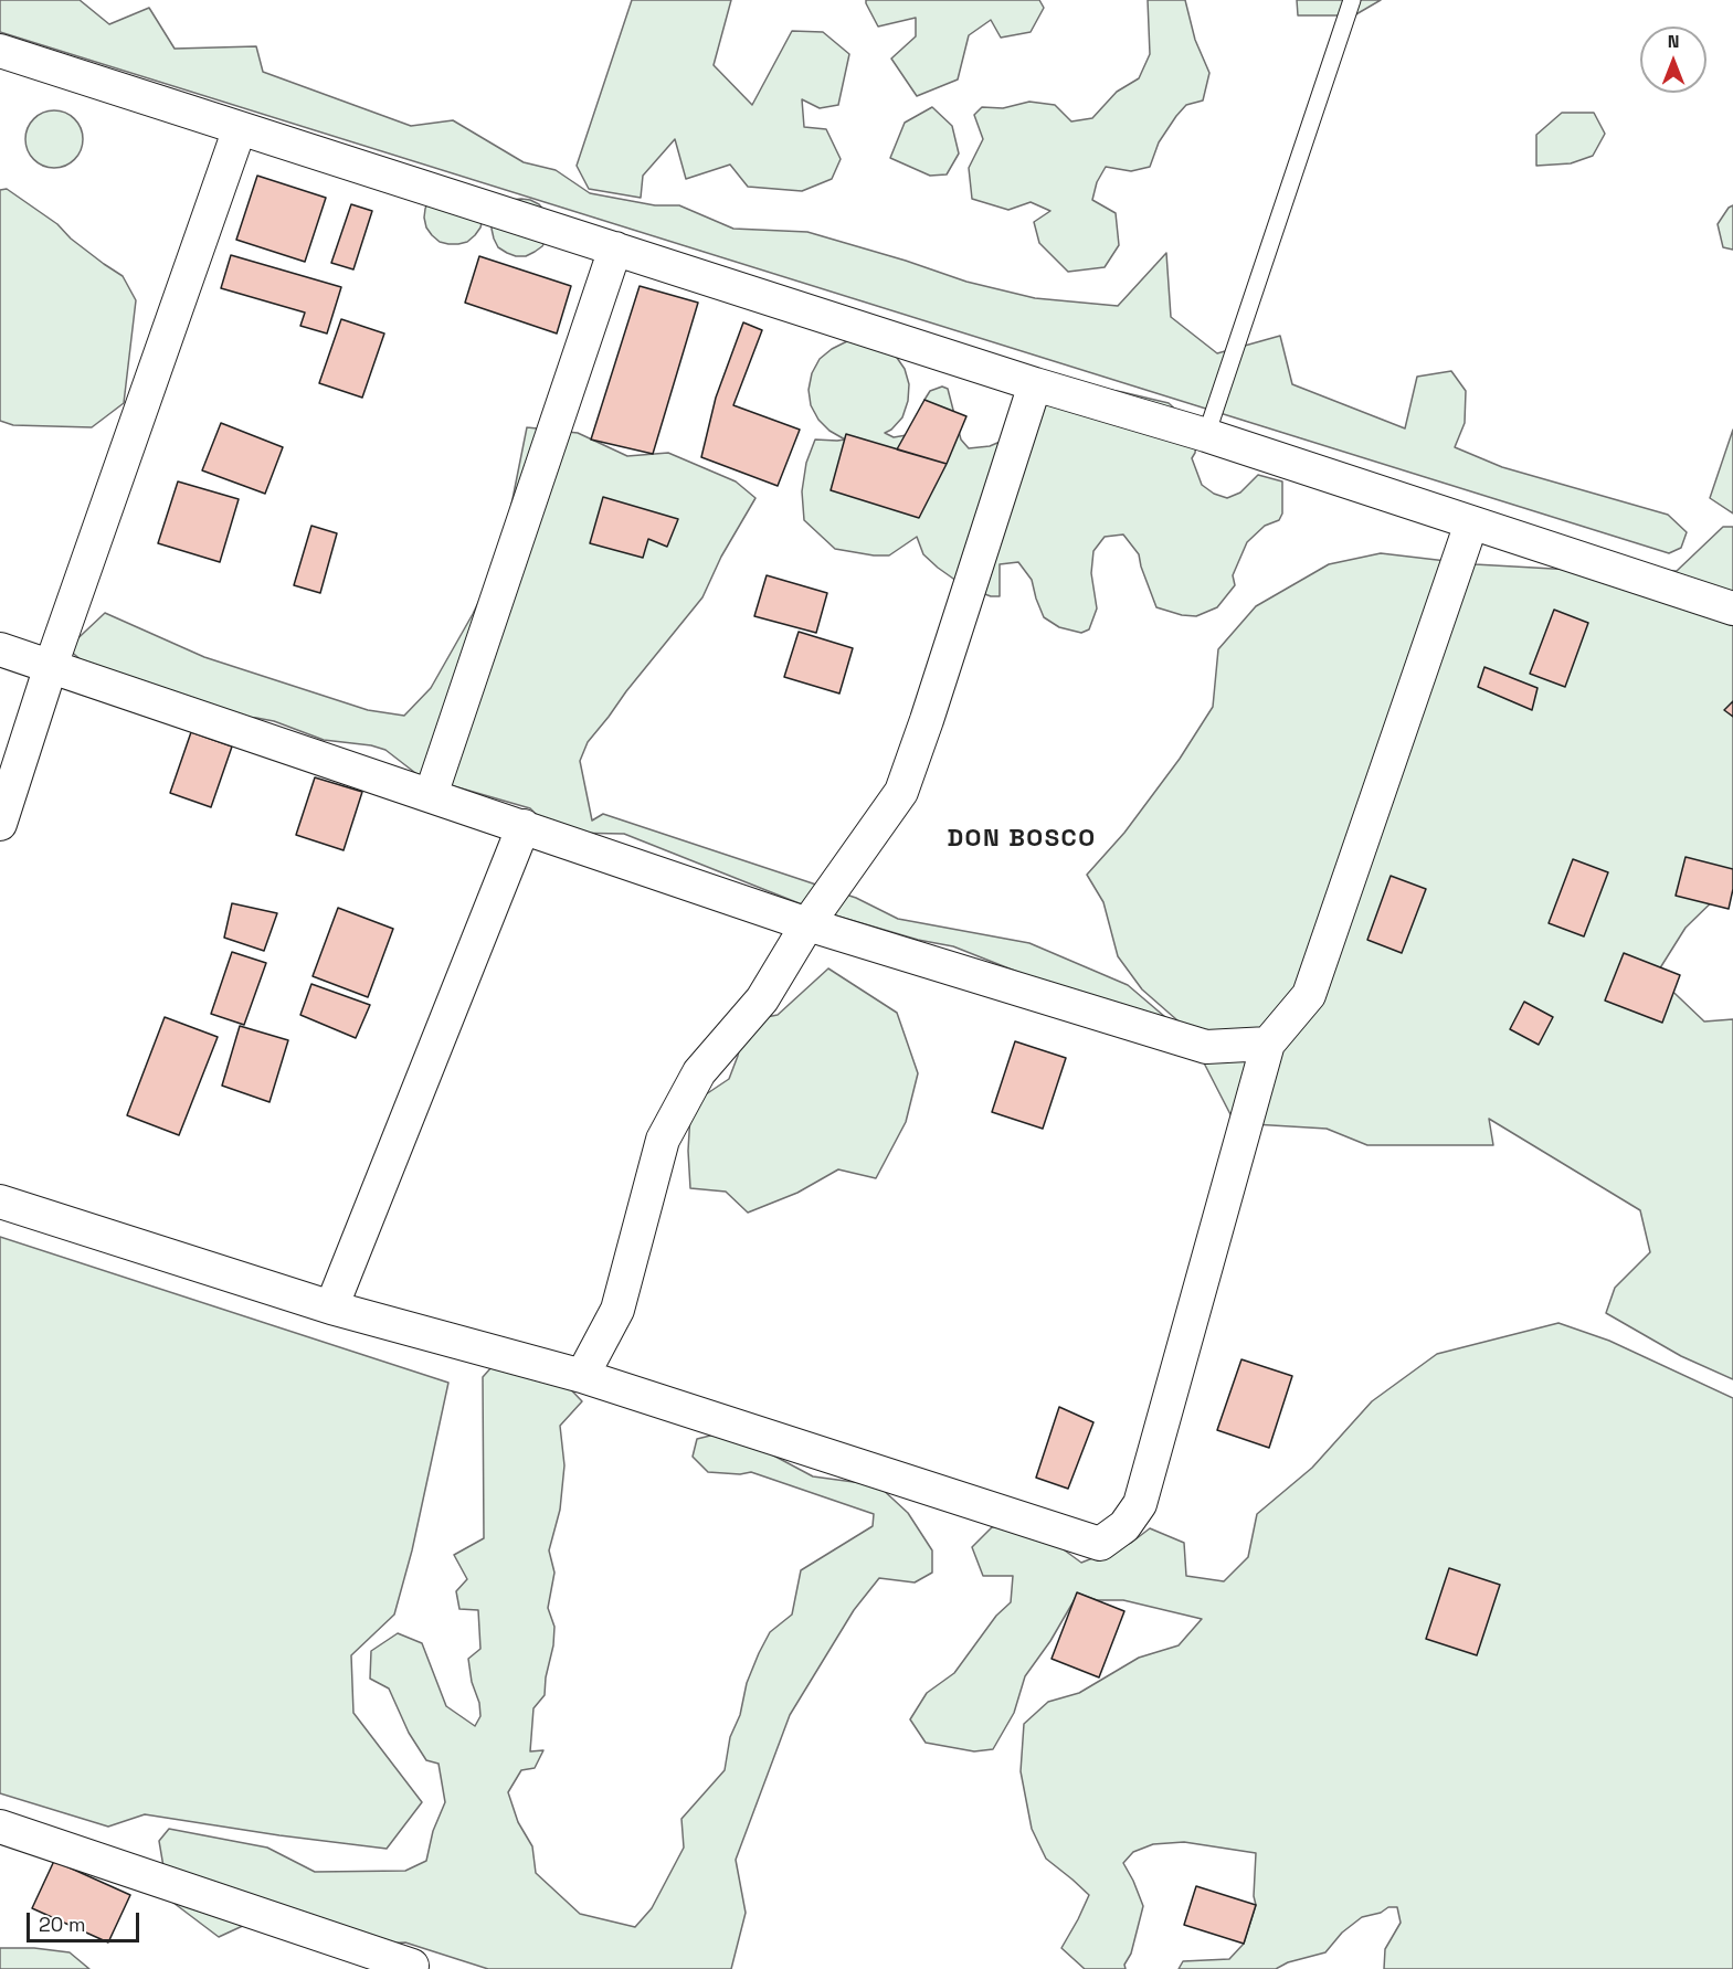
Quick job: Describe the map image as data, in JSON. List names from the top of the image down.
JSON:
{
  "districts": ["DON BOSCO"],
  "scale_bar": "20 m",
  "north": "top"
}
